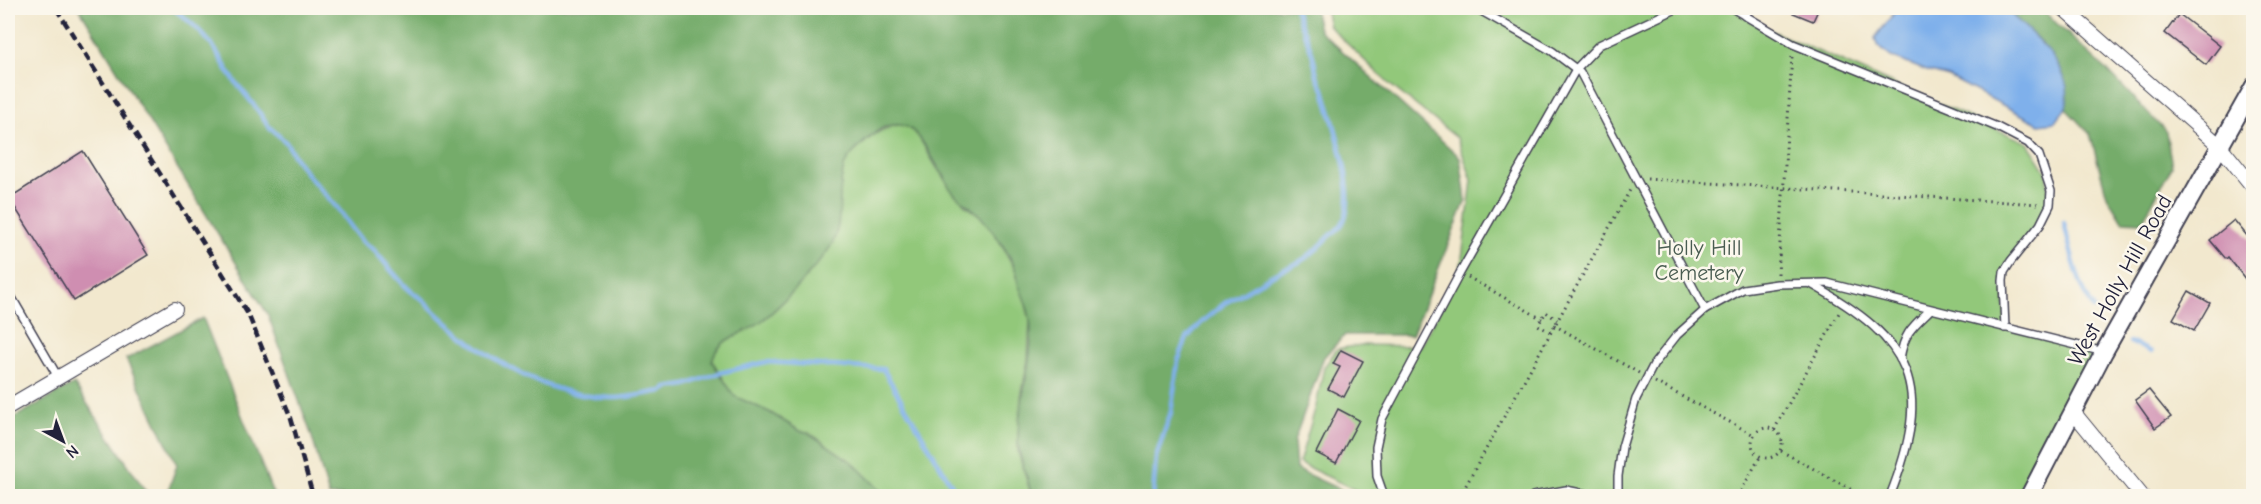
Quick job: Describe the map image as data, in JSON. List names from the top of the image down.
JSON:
{
  "streets": {
    "street": ["West Holly Hill Road"]
  },
  "parks": ["Holly Hill Cemetery"],
  "north": "bottom right"
}
